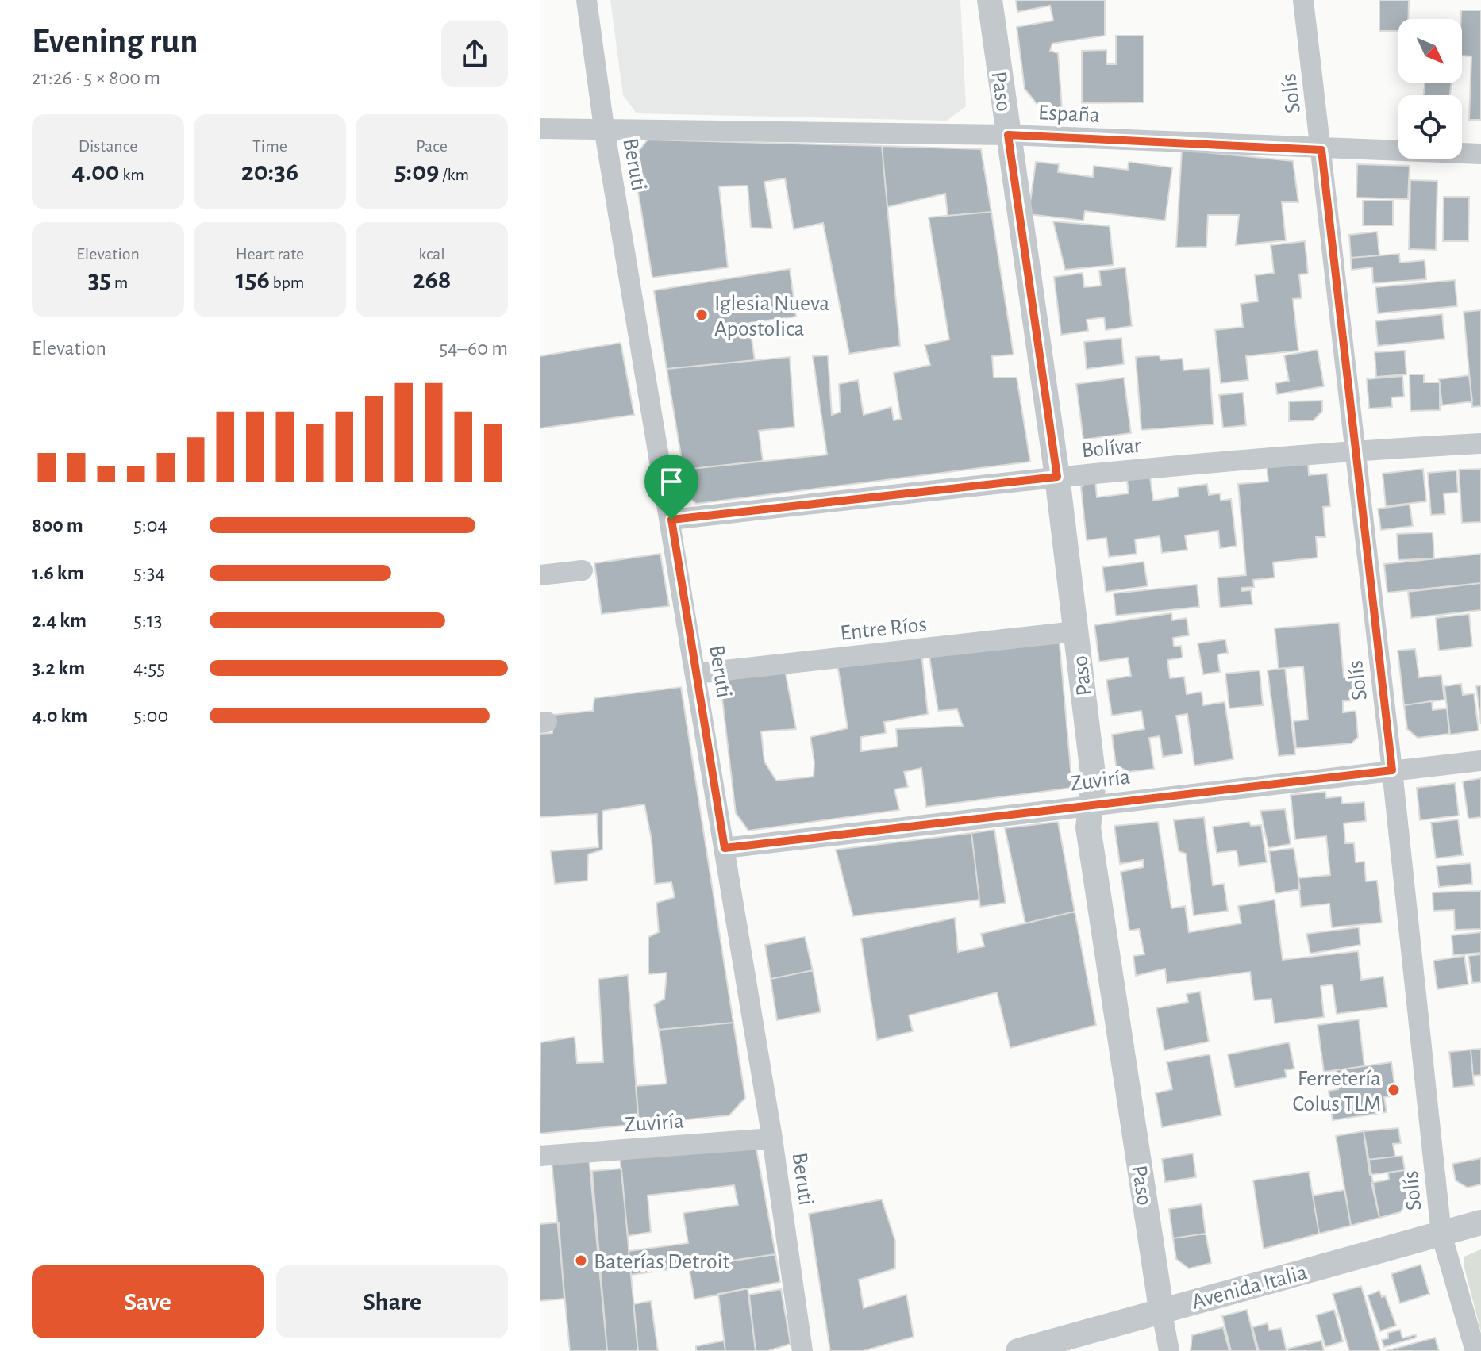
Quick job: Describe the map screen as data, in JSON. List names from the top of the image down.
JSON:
{
  "streets": {
    "street": [
      "Paso",
      "Solís",
      "España",
      "Beruti",
      "Bolívar",
      "Entre Ríos",
      "Zuviría",
      "Avenida Italia"
    ]
  },
  "crossings": [
    ["Paso", "España"],
    ["Paso", "Bolívar"],
    ["Paso", "Entre Ríos"],
    ["Paso", "Zuviría"],
    ["Paso", "Avenida Italia"],
    ["Solís", "España"],
    ["Solís", "Bolívar"],
    ["Solís", "Zuviría"],
    ["Solís", "Avenida Italia"],
    ["España", "Beruti"],
    ["Beruti", "Bolívar"],
    ["Beruti", "Entre Ríos"],
    ["Beruti", "Zuviría"]
  ],
  "places": ["Iglesia Nueva Apostolica", "Ferretería Colus TLM", "Baterías Detroit"],
  "north": "bottom right",
  "page": {
    "heading": ["Evening run", "21:26 · 5 × 800 m"],
    "stats": [
      ["Distance", "4.00 km"],
      ["Time", "20:36"],
      ["Pace", "5:09 /km"],
      ["Elevation", "35 m"],
      ["Heart rate", "156 bpm"],
      ["kcal", "268"]
    ],
    "chart": ["Elevation", "54–60 m"],
    "list": [
      {
        "name": "800 m",
        "note": "5:04"
      },
      {
        "name": "1.6 km",
        "note": "5:34"
      },
      {
        "name": "2.4 km",
        "note": "5:13"
      },
      {
        "name": "3.2 km",
        "note": "4:55"
      },
      {
        "name": "4.0 km",
        "note": "5:00"
      }
    ],
    "buttons": ["Save", "Share"]
  }
}
